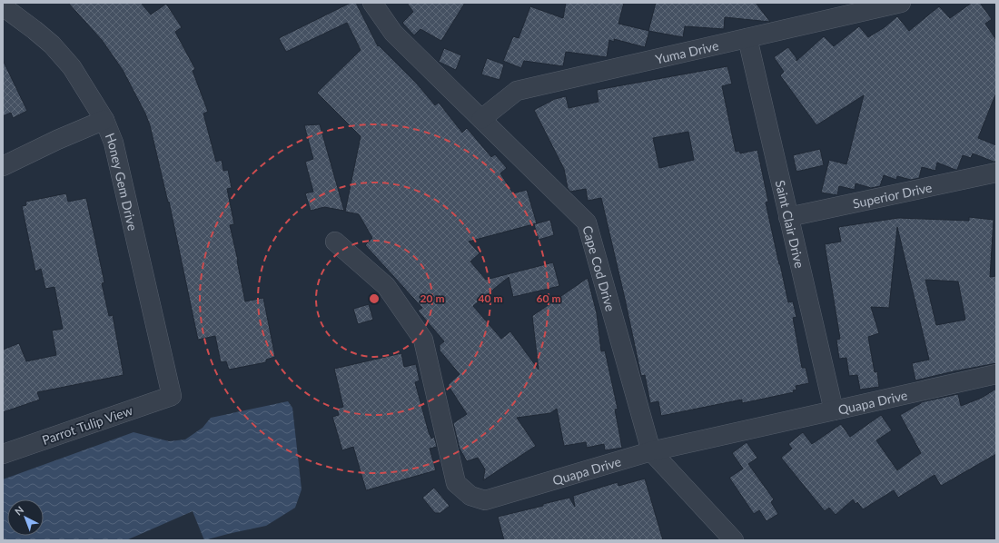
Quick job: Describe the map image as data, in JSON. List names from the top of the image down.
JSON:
{
  "streets": {
    "street": [
      "Yuma Drive",
      "Honey Gem Drive",
      "Superior Drive",
      "Saint Clair Drive",
      "Cape Cod Drive",
      "Quapa Drive",
      "Parrot Tulip View"
    ]
  },
  "crossings": [
    ["Yuma Drive", "Saint Clair Drive"],
    ["Yuma Drive", "Cape Cod Drive"],
    ["Honey Gem Drive", "Parrot Tulip View"],
    ["Superior Drive", "Saint Clair Drive"],
    ["Saint Clair Drive", "Quapa Drive"],
    ["Cape Cod Drive", "Quapa Drive"]
  ],
  "north": "top left",
  "rings": ["20 m", "40 m", "60 m"]
}
